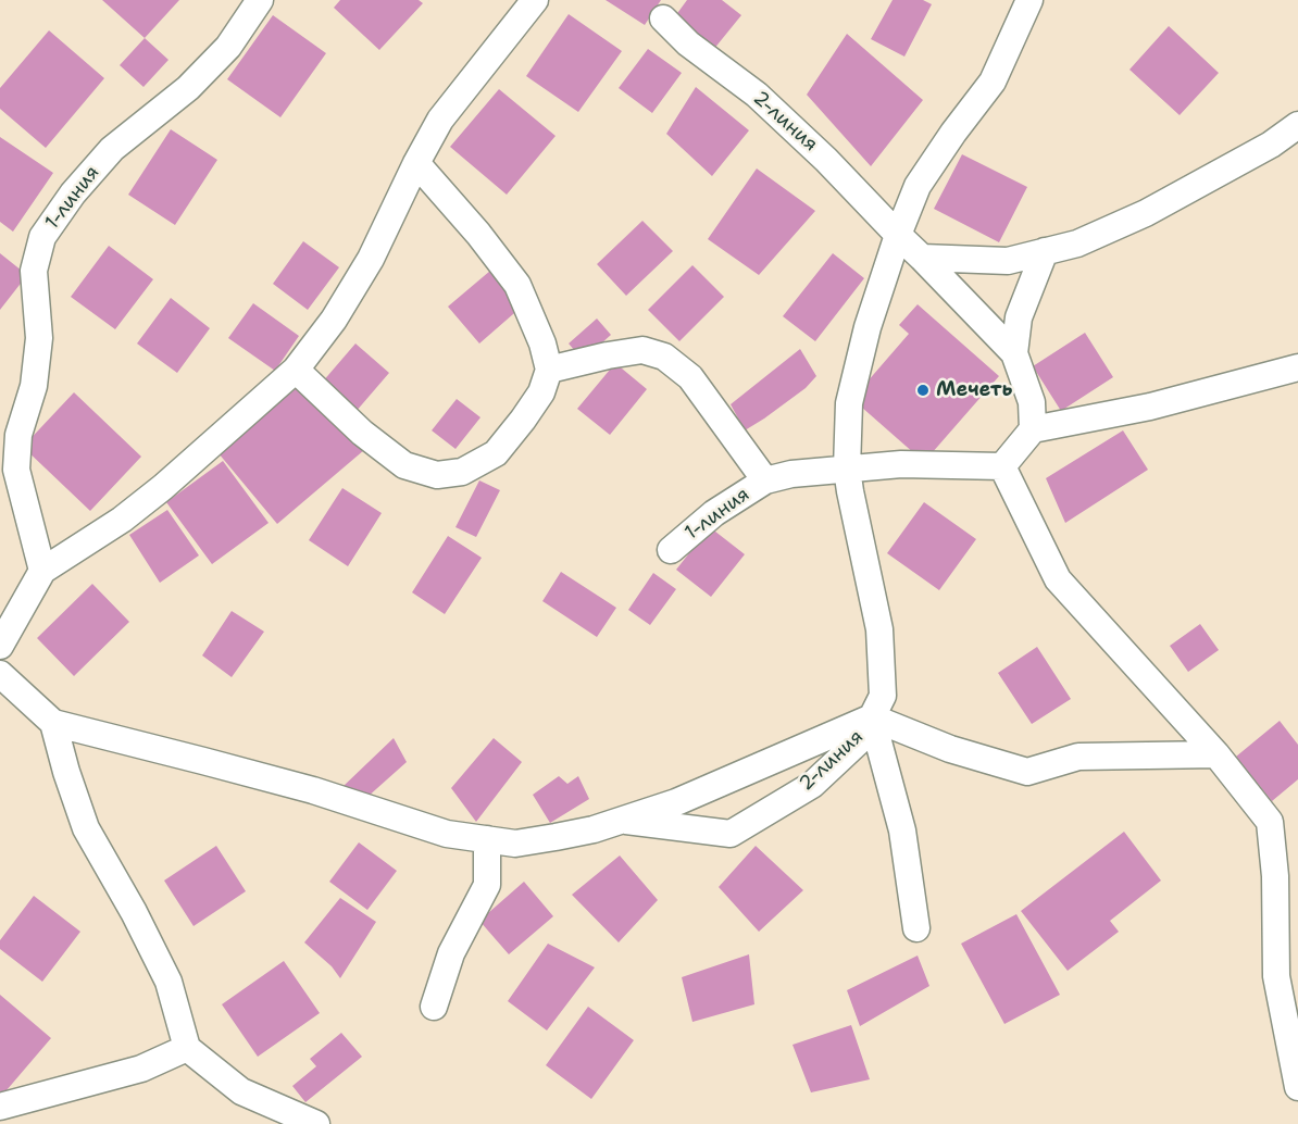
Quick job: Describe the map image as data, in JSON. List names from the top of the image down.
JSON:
{
  "streets": {
    "street": ["2-линия", "1-линия"]
  },
  "places": ["Мечеть"]
}
